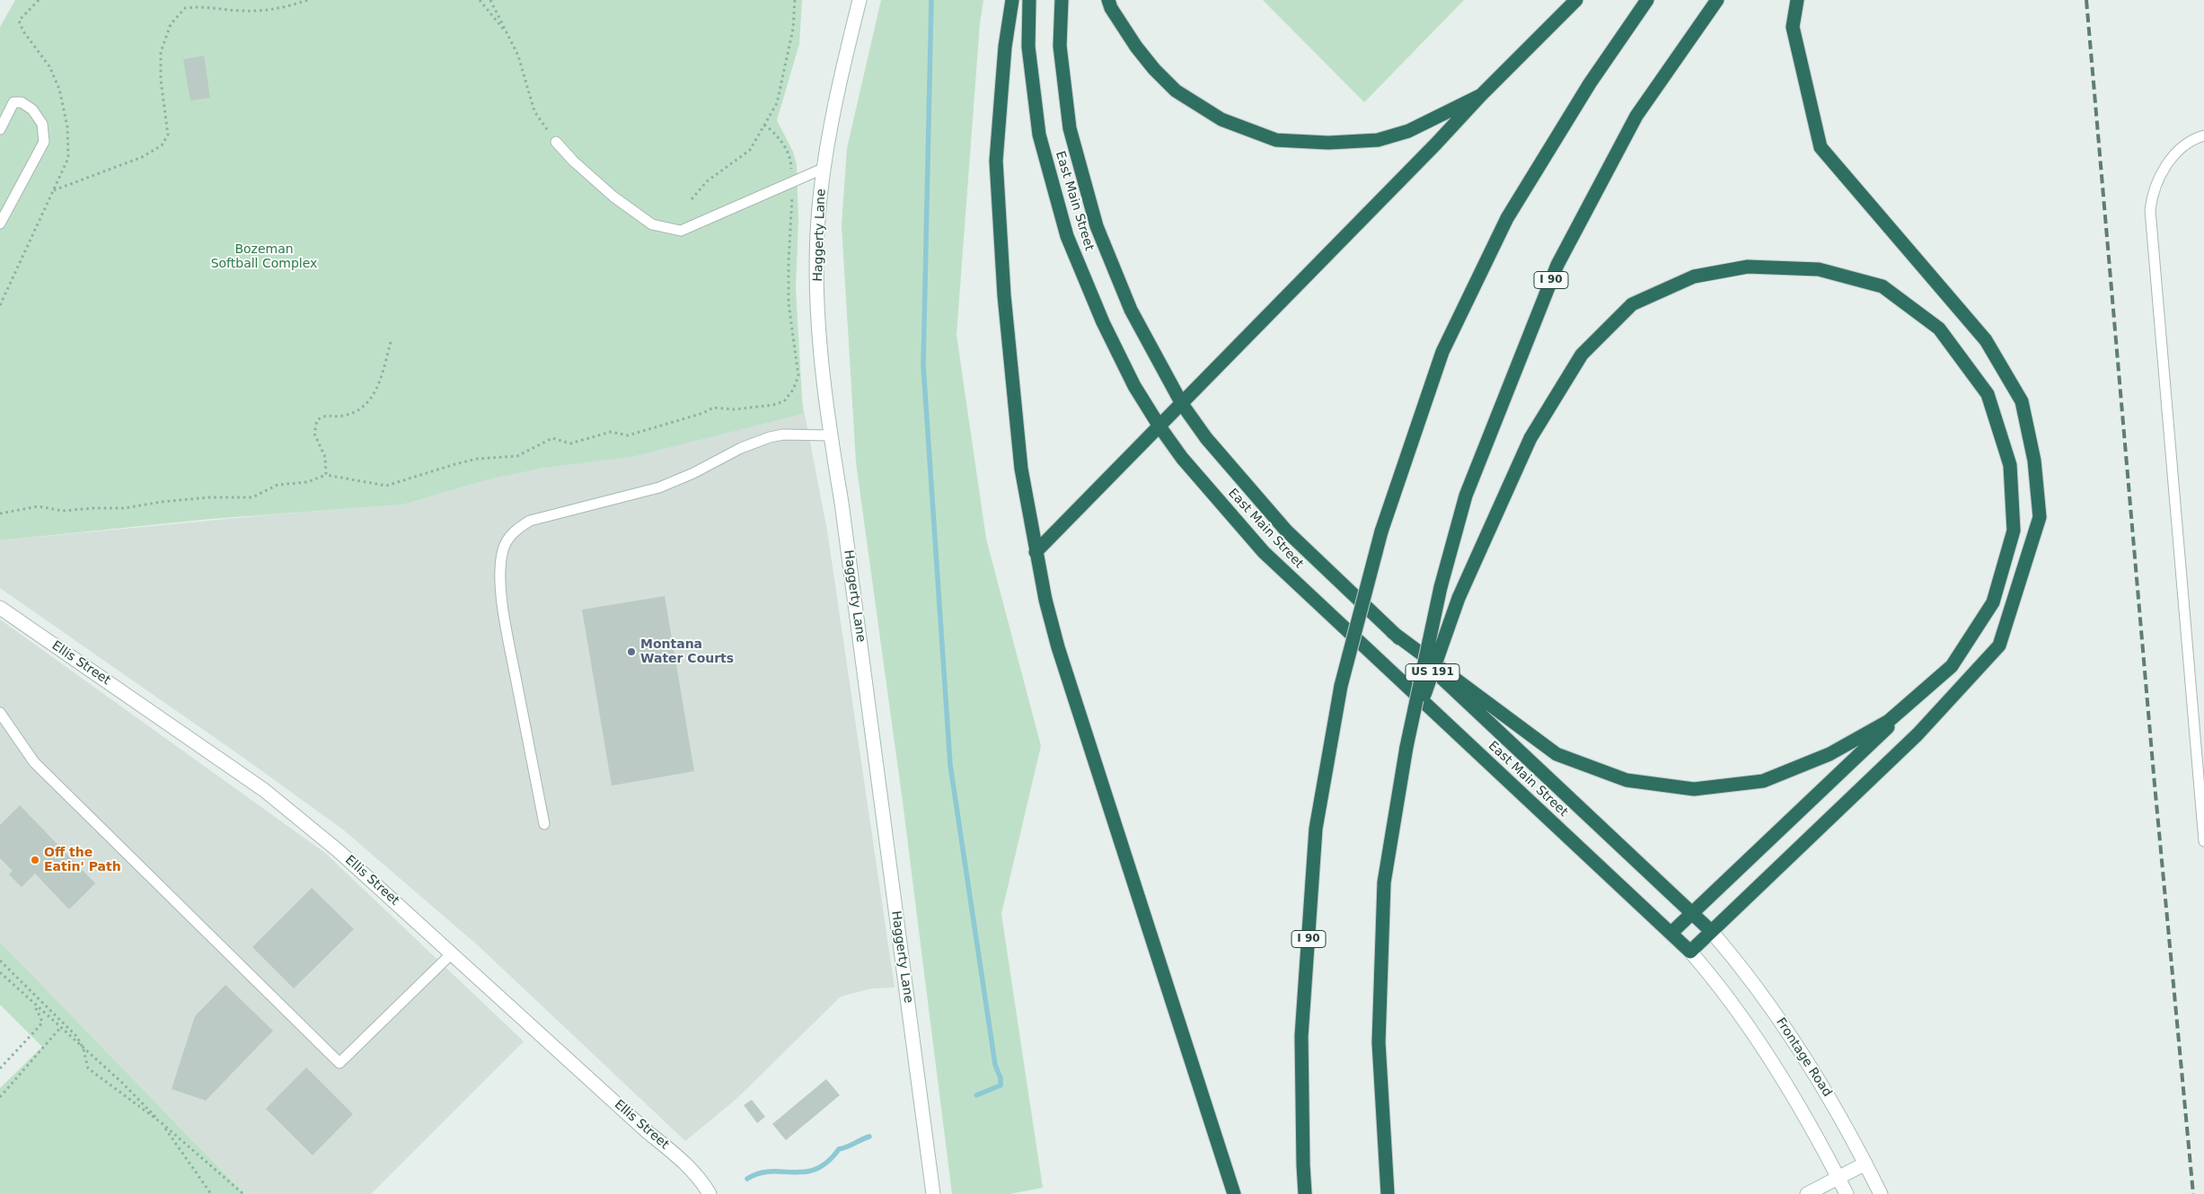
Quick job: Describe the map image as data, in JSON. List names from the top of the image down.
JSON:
{
  "streets": {
    "highway": ["East Main Street", "I 90", "US 191"],
    "street": ["Haggerty Lane", "Ellis Street", "Frontage Road"]
  },
  "crossings": [
    ["East Main Street", "Frontage Road"],
    ["I 90", "US 191"]
  ],
  "parks": ["Bozeman Softball Complex"],
  "places": ["Montana Water Courts", "Off the Eatin' Path"]
}
